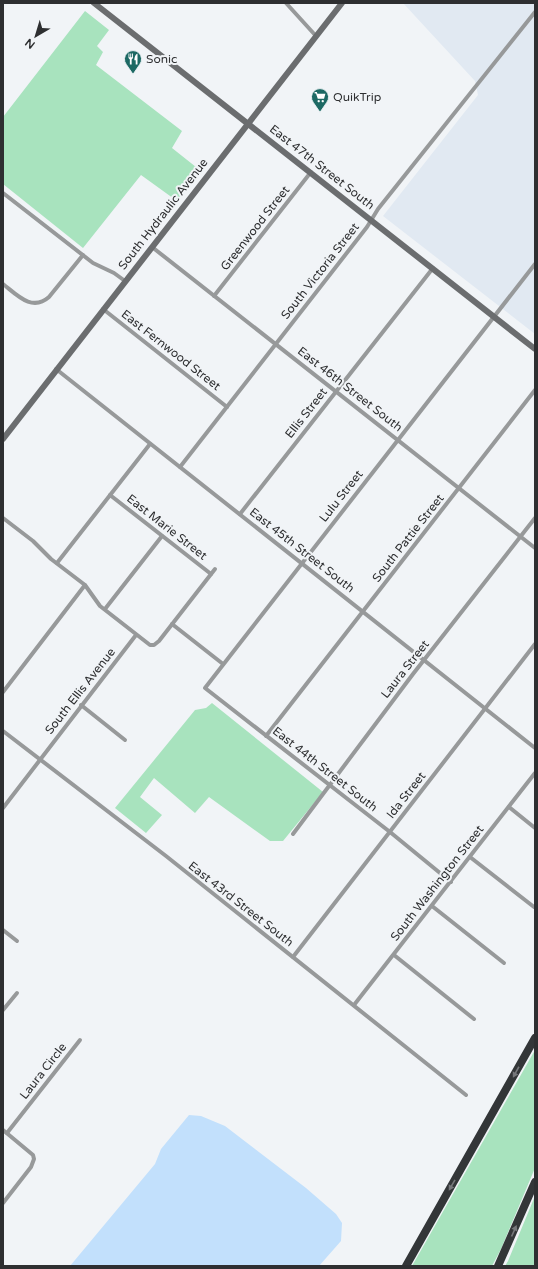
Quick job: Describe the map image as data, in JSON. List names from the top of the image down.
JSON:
{
  "streets": {
    "main road": ["East 47th Street South", "South Hydraulic Avenue"],
    "street": [
      "Greenwood Street",
      "South Victoria Street",
      "East Fernwood Street",
      "East 46th Street South",
      "Ellis Street",
      "Lulu Street",
      "East Marie Street",
      "South Pattie Street",
      "East 45th Street South",
      "Laura Street",
      "South Ellis Avenue",
      "East 44th Street South",
      "Ida Street",
      "South Washington Street",
      "East 43rd Street South",
      "Laura Circle"
    ]
  },
  "crossings": [
    ["East 47th Street South", "South Hydraulic Avenue"],
    ["East 47th Street South", "Greenwood Street"],
    ["East 47th Street South", "South Victoria Street"],
    ["East 47th Street South", "Ellis Street"],
    ["East 47th Street South", "Lulu Street"],
    ["South Hydraulic Avenue", "East Fernwood Street"],
    ["South Hydraulic Avenue", "East 46th Street South"],
    ["South Hydraulic Avenue", "East 45th Street South"],
    ["Greenwood Street", "East 46th Street South"],
    ["South Victoria Street", "East Fernwood Street"],
    ["South Victoria Street", "East 46th Street South"],
    ["South Victoria Street", "East 45th Street South"],
    ["East 46th Street South", "Ellis Street"],
    ["East 46th Street South", "Lulu Street"],
    ["East 46th Street South", "South Pattie Street"],
    ["East 46th Street South", "Laura Street"],
    ["Ellis Street", "East 45th Street South"],
    ["Lulu Street", "East 45th Street South"],
    ["Lulu Street", "East 44th Street South"],
    ["South Pattie Street", "East 45th Street South"],
    ["South Pattie Street", "East 44th Street South"],
    ["East 45th Street South", "Laura Street"],
    ["East 45th Street South", "Ida Street"],
    ["Laura Street", "East 44th Street South"],
    ["South Ellis Avenue", "East 43rd Street South"],
    ["East 44th Street South", "Ida Street"],
    ["East 44th Street South", "South Washington Street"],
    ["Ida Street", "East 43rd Street South"],
    ["South Washington Street", "East 43rd Street South"]
  ],
  "places": {
    "restaurant": ["Sonic"],
    "supermarket": ["QuikTrip"]
  },
  "north": "bottom left"
}
